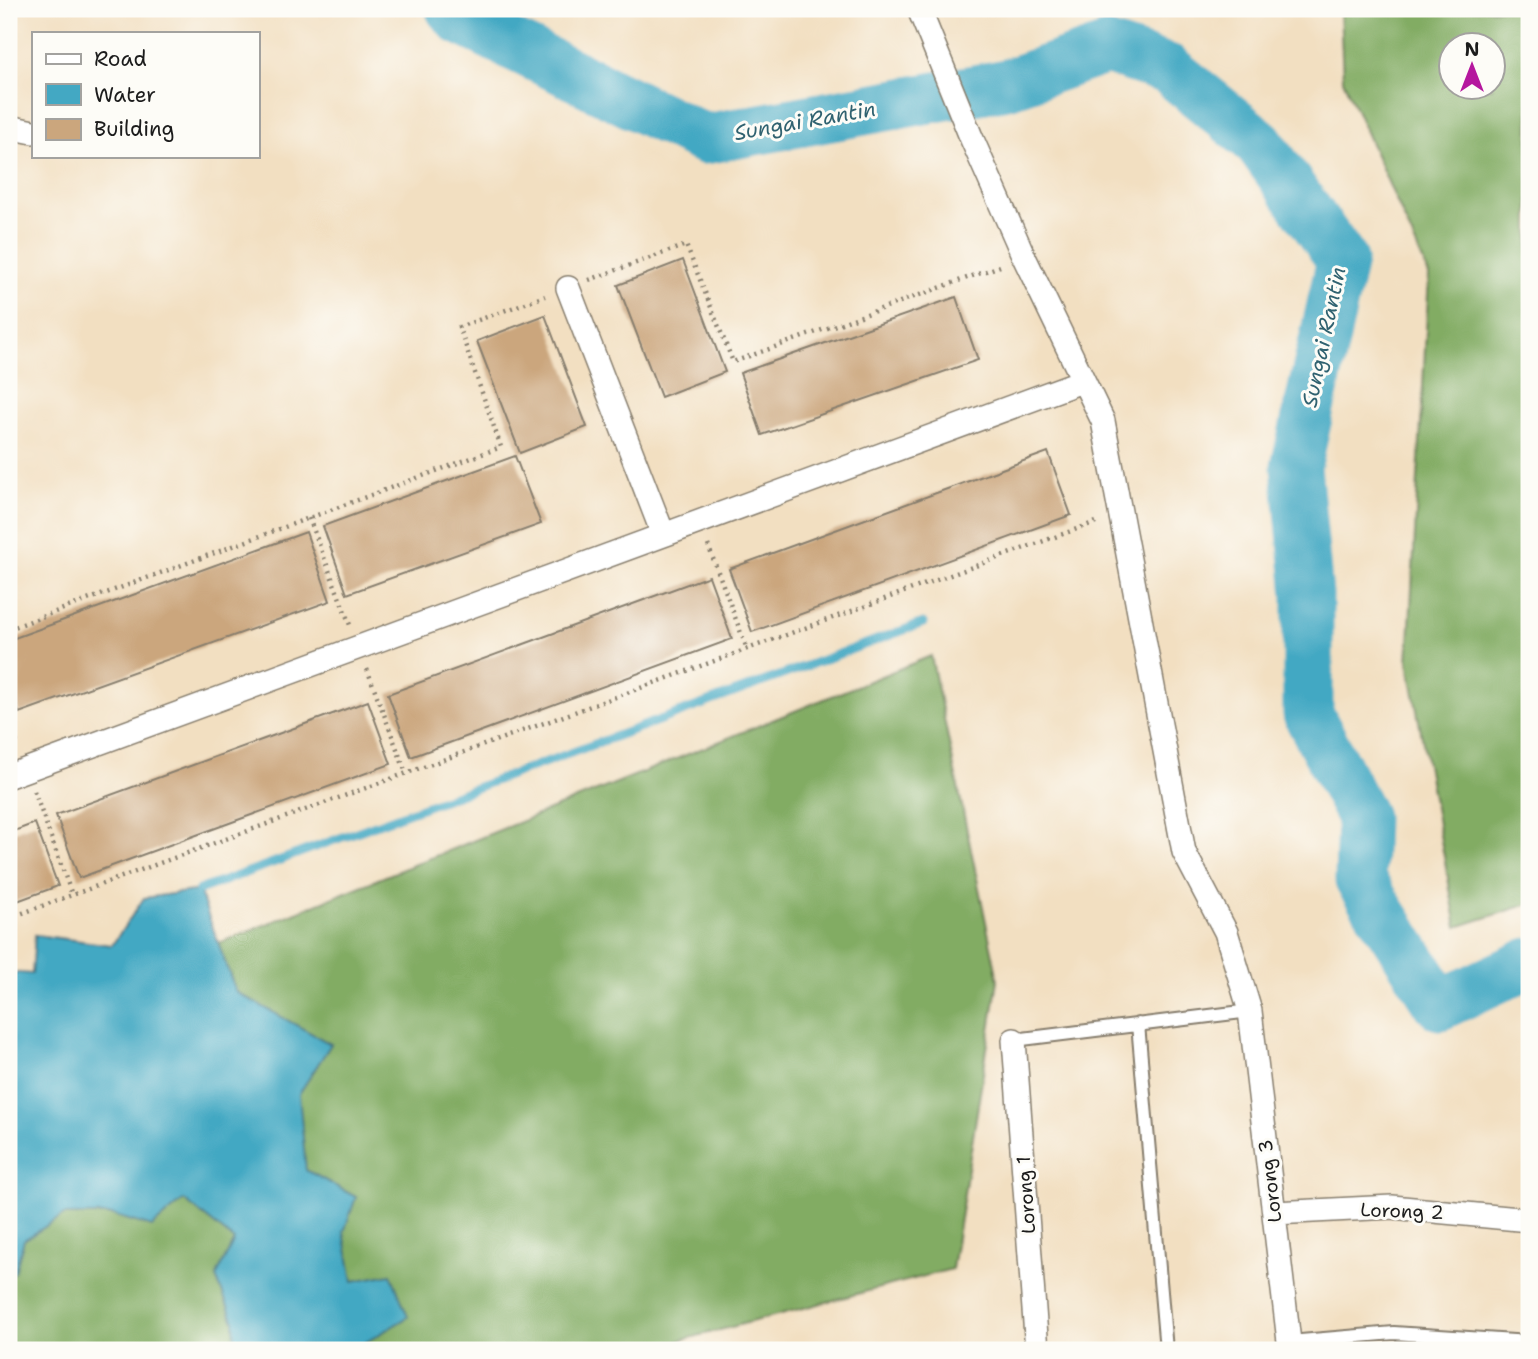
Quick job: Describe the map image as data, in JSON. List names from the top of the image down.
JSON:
{
  "streets": {
    "street": ["Lorong 3", "Lorong 1", "Lorong 2"]
  },
  "crossings": [
    ["Lorong 3", "Lorong 2"]
  ],
  "water": ["Sungai Rantin"],
  "legend": ["Road", "Water", "Building"],
  "north": "top"
}
